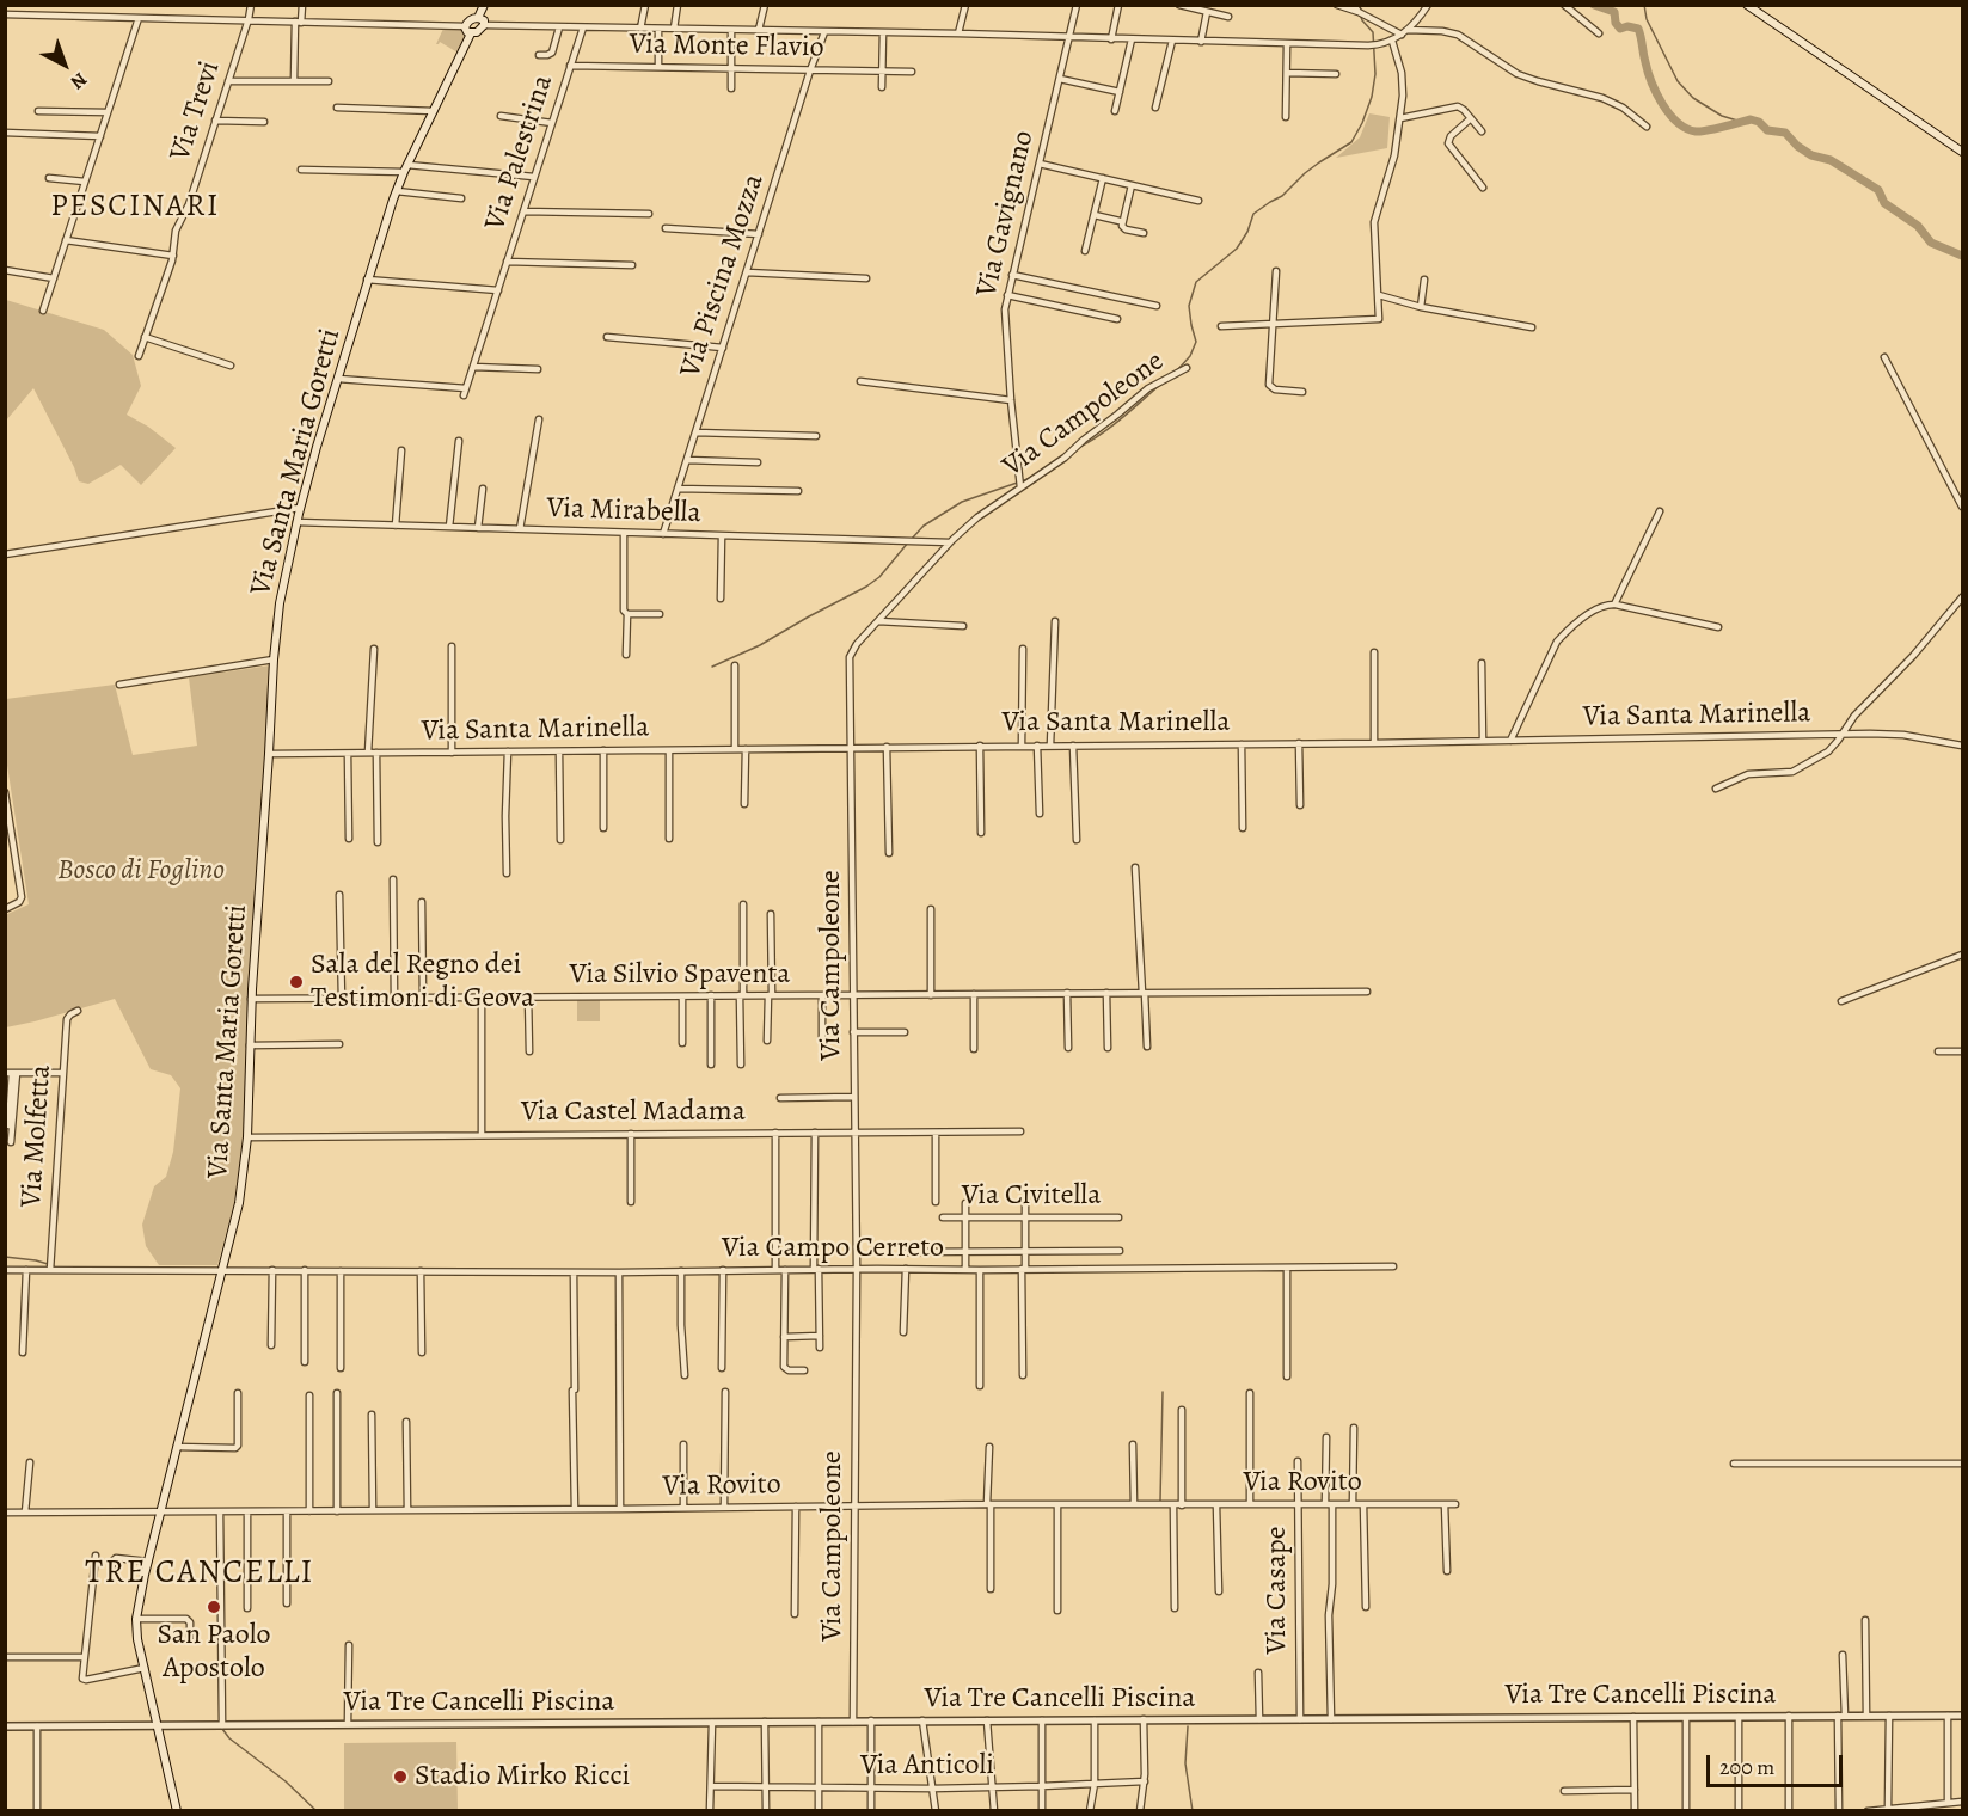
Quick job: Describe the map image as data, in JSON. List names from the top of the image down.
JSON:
{
  "streets": {
    "main road": ["Via Santa Maria Goretti"],
    "street": [
      "Via Monte Flavio",
      "Via Trevi",
      "Via Palestrina",
      "Via Gavignano",
      "Via Piscina Mozza",
      "Via Campoleone",
      "Via Mirabella",
      "Via Santa Marinella",
      "Via Silvio Spaventa",
      "Via Castel Madama",
      "Via Molfetta",
      "Via Civitella",
      "Via Campo Cerreto",
      "Via Rovito",
      "Via Casape",
      "Via Tre Cancelli Piscina",
      "Via Anticoli"
    ]
  },
  "crossings": [
    ["Via Monte Flavio", "Via Palestrina"],
    ["Via Monte Flavio", "Via Piscina Mozza"],
    ["Via Palestrina", "Via Santa Maria Goretti"],
    ["Via Gavignano", "Via Campoleone"],
    ["Via Piscina Mozza", "Via Mirabella"],
    ["Via Campoleone", "Via Mirabella"],
    ["Via Campoleone", "Via Santa Marinella"],
    ["Via Campoleone", "Via Silvio Spaventa"],
    ["Via Campoleone", "Via Castel Madama"],
    ["Via Campoleone", "Via Campo Cerreto"],
    ["Via Campoleone", "Via Rovito"],
    ["Via Campoleone", "Via Tre Cancelli Piscina"],
    ["Via Santa Maria Goretti", "Via Mirabella"],
    ["Via Santa Maria Goretti", "Via Santa Marinella"],
    ["Via Santa Maria Goretti", "Via Silvio Spaventa"],
    ["Via Santa Maria Goretti", "Via Castel Madama"],
    ["Via Santa Maria Goretti", "Via Campo Cerreto"],
    ["Via Santa Maria Goretti", "Via Rovito"],
    ["Via Santa Maria Goretti", "Via Tre Cancelli Piscina"],
    ["Via Molfetta", "Via Campo Cerreto"],
    ["Via Rovito", "Via Casape"],
    ["Via Casape", "Via Tre Cancelli Piscina"]
  ],
  "districts": ["PESCINARI", "TRE CANCELLI"],
  "parks": ["Bosco di Foglino"],
  "places": ["Sala del Regno dei Testimoni di Geova", "San Paolo Apostolo", "Stadio Mirko Ricci"],
  "scale_bar": "200 m",
  "north": "bottom right"
}
